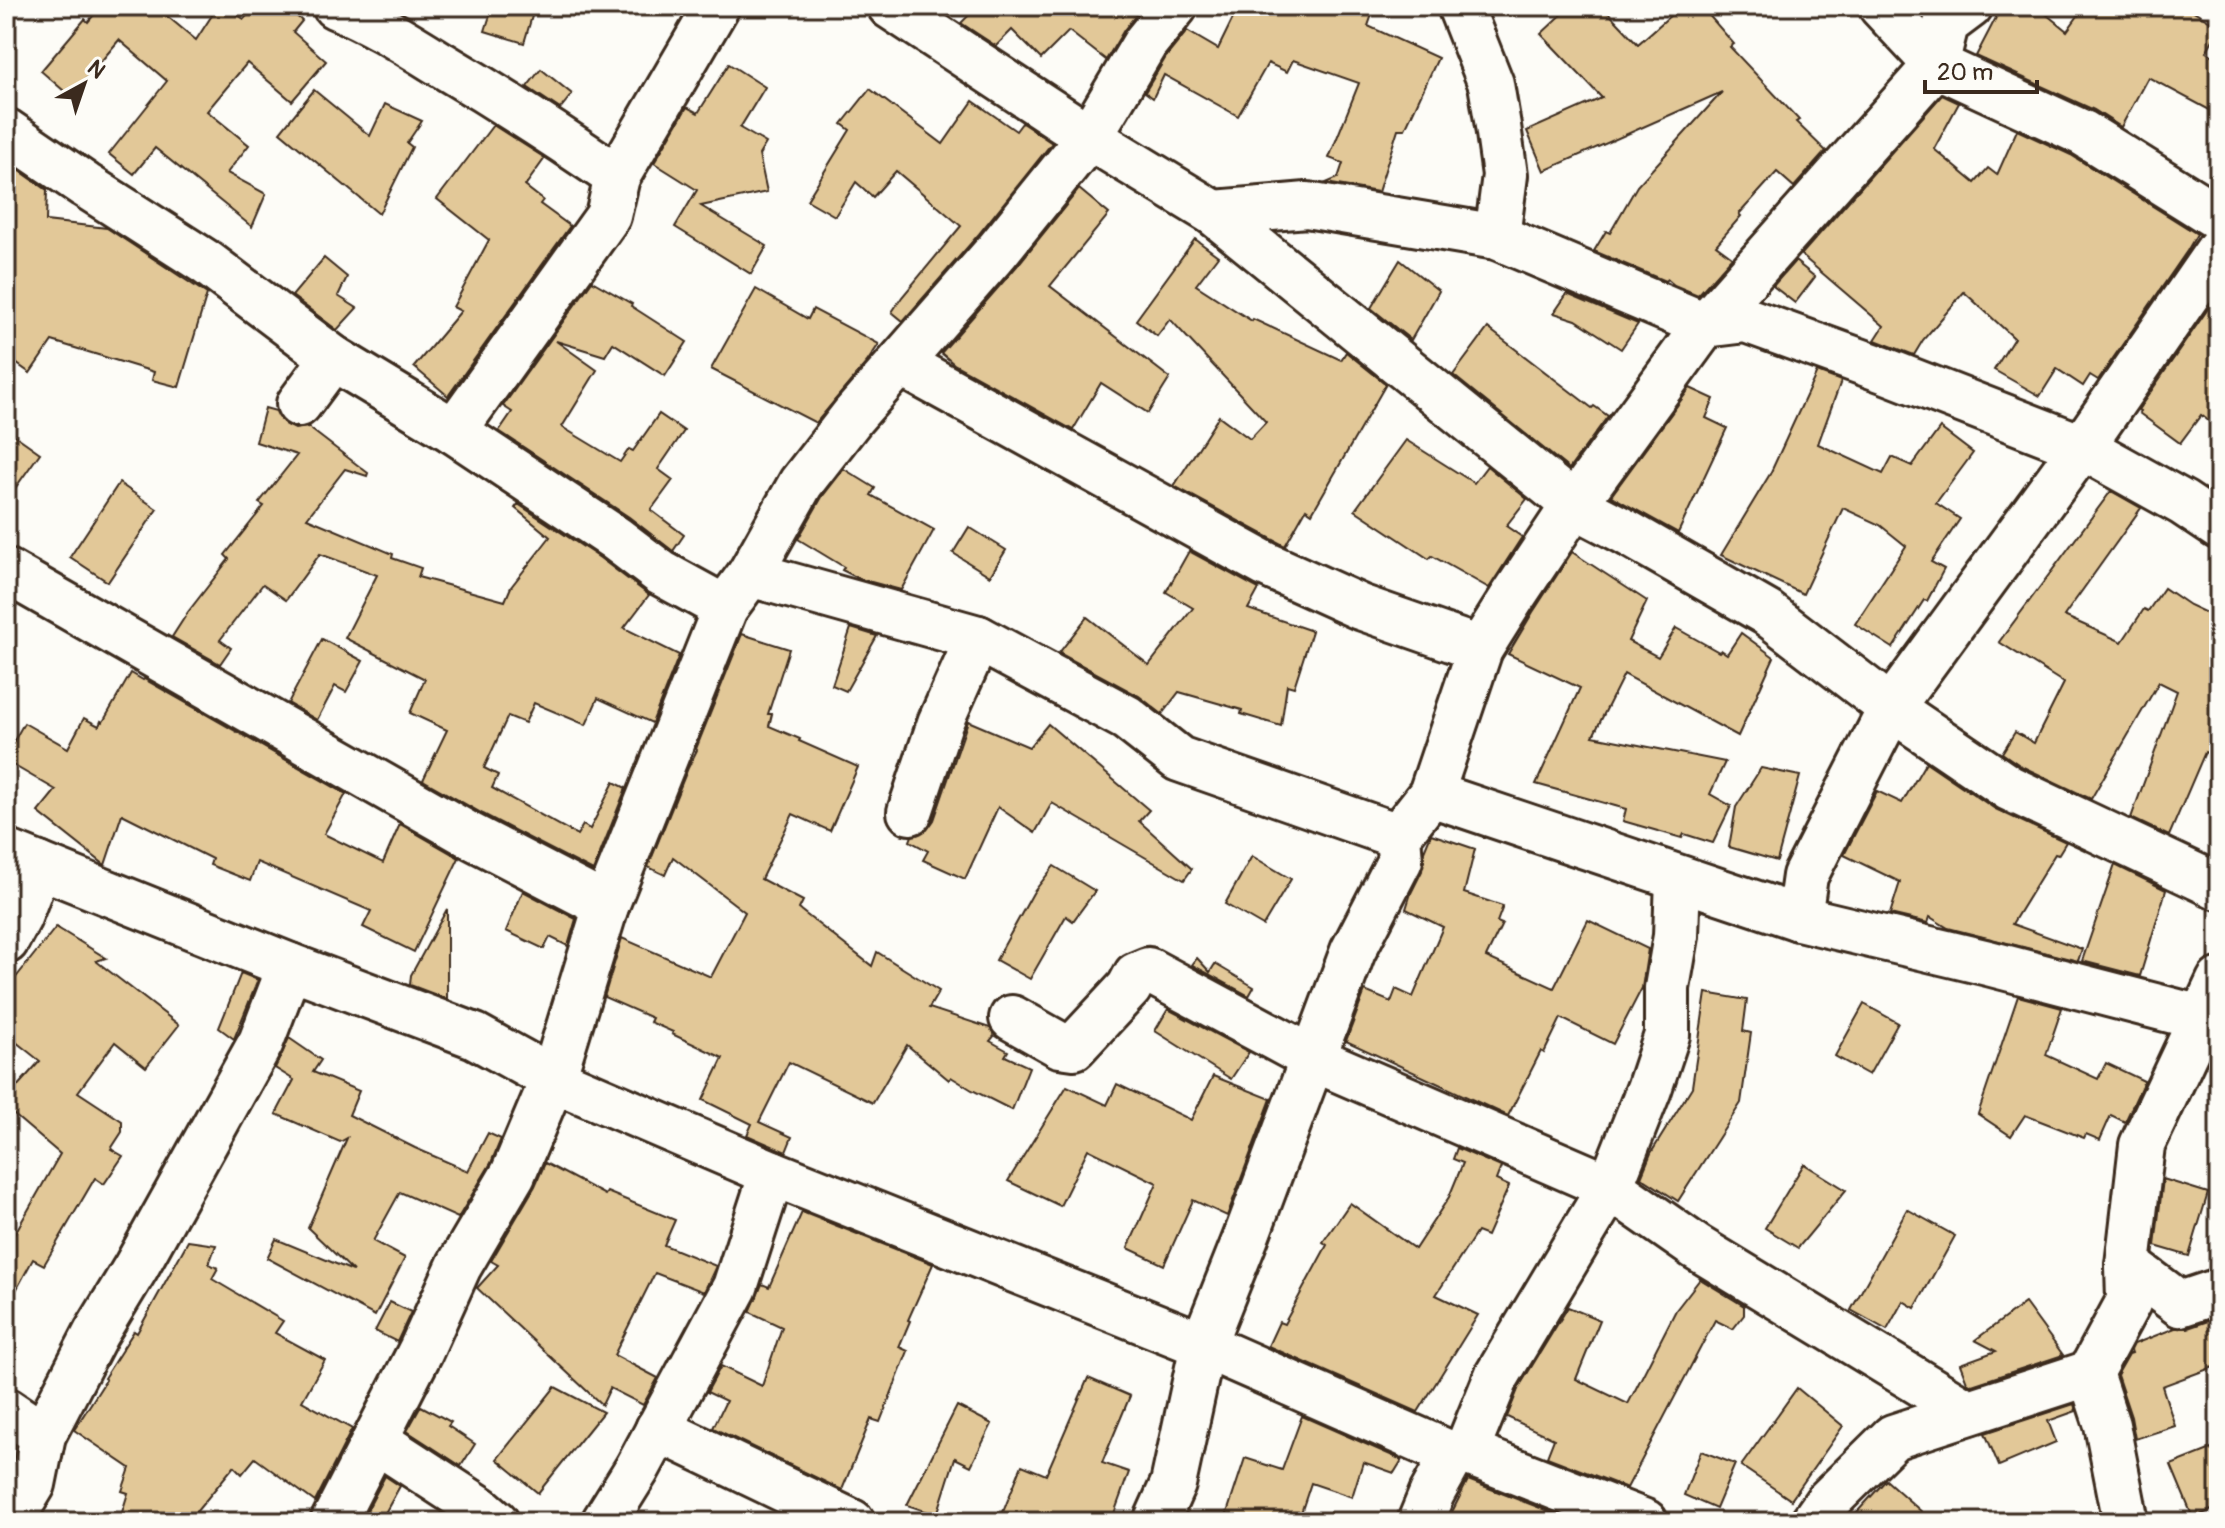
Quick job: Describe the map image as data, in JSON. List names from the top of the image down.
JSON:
{
  "scale_bar": "20 m",
  "north": "top right"
}
